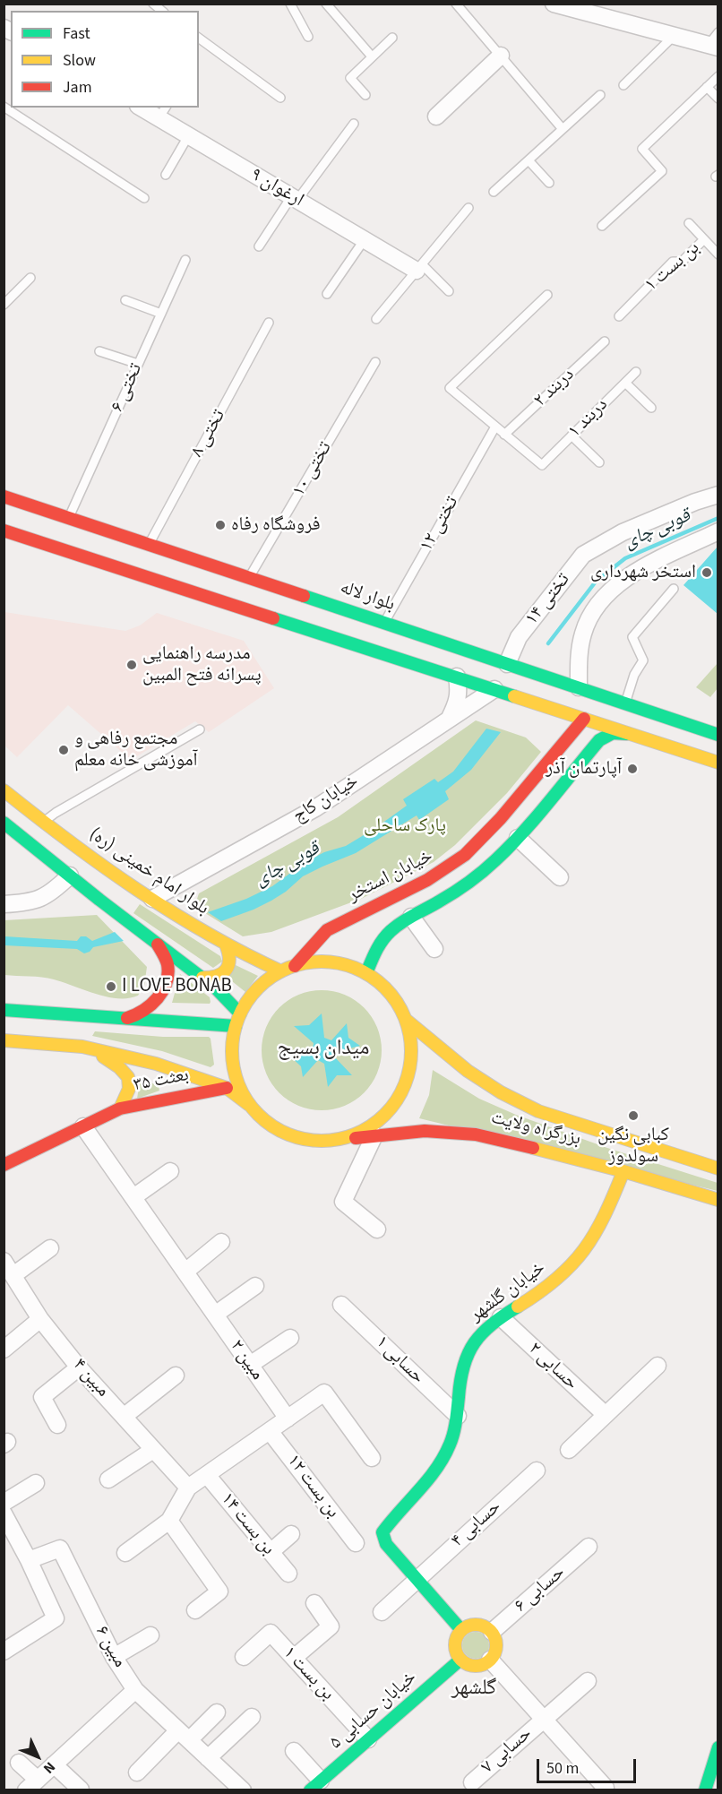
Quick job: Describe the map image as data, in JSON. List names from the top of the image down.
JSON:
{
  "streets": {
    "main road": [
      "بلوار لاله",
      "بلوار امام خمینی (ره)",
      "خیابان استخر",
      "بعثت ۳۵",
      "بزرگراه ولایت",
      "خیابان گلشهر",
      "خیابان حسابی ۵"
    ],
    "street": [
      "ارغوان ۹",
      "بن بست ۱",
      "تختی ۱۴",
      "خیابان کاج",
      "مبین ۲",
      "حسابی ۱",
      "حسابی ۲",
      "مبین ۴",
      "بن بست ۱۲",
      "بن بست ۱۴",
      "حسابی ۴",
      "حسابی ۶",
      "مبین ۶",
      "حسابی ۷"
    ],
    "lane": [
      "تختی ۶",
      "دربند ۲",
      "دربند ۱",
      "تختی ۸",
      "تختی ۱۰",
      "تختی ۱۲"
    ]
  },
  "crossings": [
    ["بن بست ۱", "خیابان حسابی ۵"],
    ["تختی ۶", "بلوار لاله"],
    ["دربند ۲", "دربند ۱"],
    ["تختی ۸", "بلوار لاله"],
    ["تختی ۱۰", "بلوار لاله"],
    ["تختی ۱۲", "بلوار لاله"],
    ["بلوار لاله", "تختی ۱۴"],
    ["خیابان کاج", "بلوار امام خمینی (ره)"],
    ["بلوار امام خمینی (ره)", "خیابان استخر"],
    ["بلوار امام خمینی (ره)", "بزرگراه ولایت"],
    ["خیابان استخر", "بزرگراه ولایت"],
    ["بزرگراه ولایت", "خیابان گلشهر"],
    ["خیابان گلشهر", "حسابی ۱"],
    ["خیابان گلشهر", "حسابی ۲"],
    ["خیابان گلشهر", "حسابی ۴"],
    ["خیابان گلشهر", "حسابی ۶"],
    ["خیابان گلشهر", "خیابان حسابی ۵"],
    ["حسابی ۶", "خیابان حسابی ۵"]
  ],
  "districts": ["میدان بسیج", "گلشهر"],
  "water": ["قوبی چای"],
  "parks": ["پارک ساحلی"],
  "places": [
    "فروشگاه رفاه",
    "استخر شهرداری",
    "مدرسه راهنمایی پسرانه فتح المبین",
    "مجتمع رفاهی و آموزشی خانه معلم",
    "آپارتمان آذر",
    "I LOVE BONAB",
    "کبابی نگین سولدوز"
  ],
  "legend": ["Fast", "Slow", "Jam"],
  "scale_bar": "50 m",
  "north": "bottom right"
}
